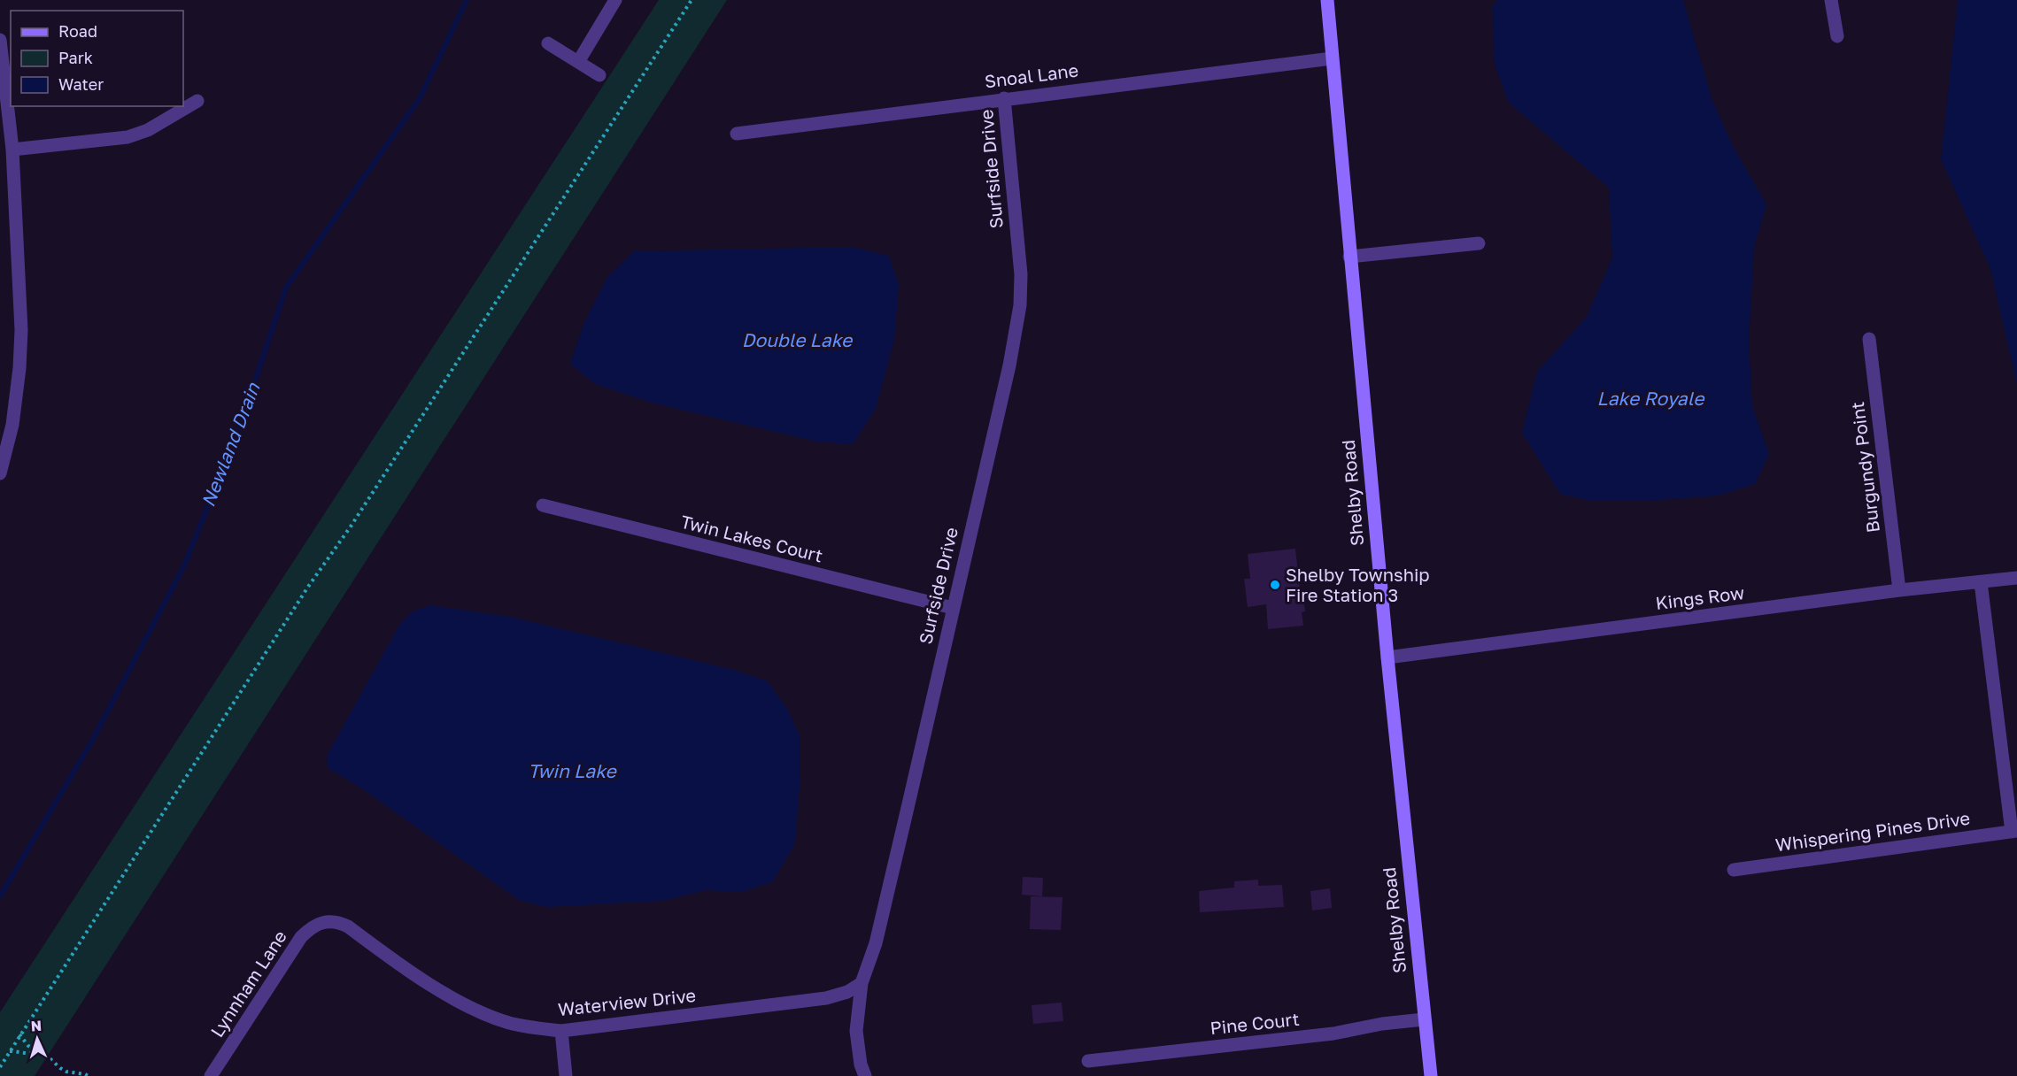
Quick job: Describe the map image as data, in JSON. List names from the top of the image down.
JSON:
{
  "streets": {
    "street": [
      "Snoal Lane",
      "Surfside Drive",
      "Burgundy Point",
      "Shelby Road",
      "Twin Lakes Court",
      "Kings Row",
      "Whispering Pines Drive",
      "Lynnham Lane",
      "Waterview Drive",
      "Pine Court"
    ]
  },
  "crossings": [
    ["Snoal Lane", "Surfside Drive"],
    ["Snoal Lane", "Shelby Road"],
    ["Surfside Drive", "Twin Lakes Court"],
    ["Surfside Drive", "Waterview Drive"],
    ["Burgundy Point", "Kings Row"],
    ["Shelby Road", "Kings Row"],
    ["Shelby Road", "Pine Court"],
    ["Lynnham Lane", "Waterview Drive"]
  ],
  "water": [
    "Double Lake",
    "Lake Royale",
    "Newland Drain",
    "Twin Lake"
  ],
  "places": ["Shelby Township Fire Station 3"],
  "legend": ["Road", "Park", "Water"],
  "north": "top"
}
